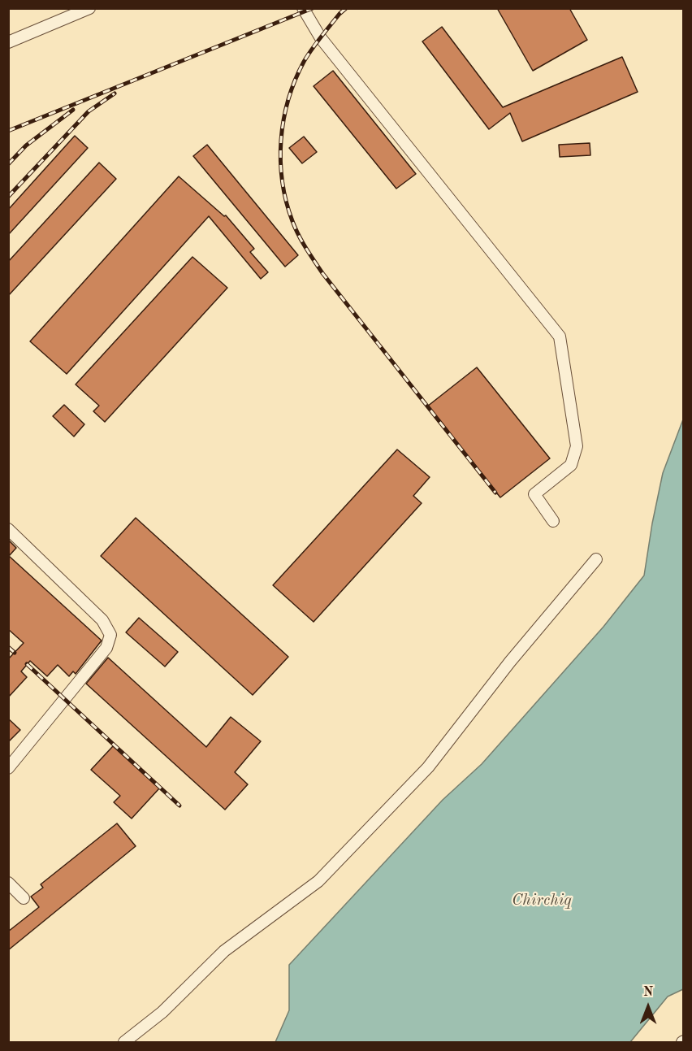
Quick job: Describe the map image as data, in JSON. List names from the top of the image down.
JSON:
{
  "water": ["Chirchiq"],
  "north": "top"
}
